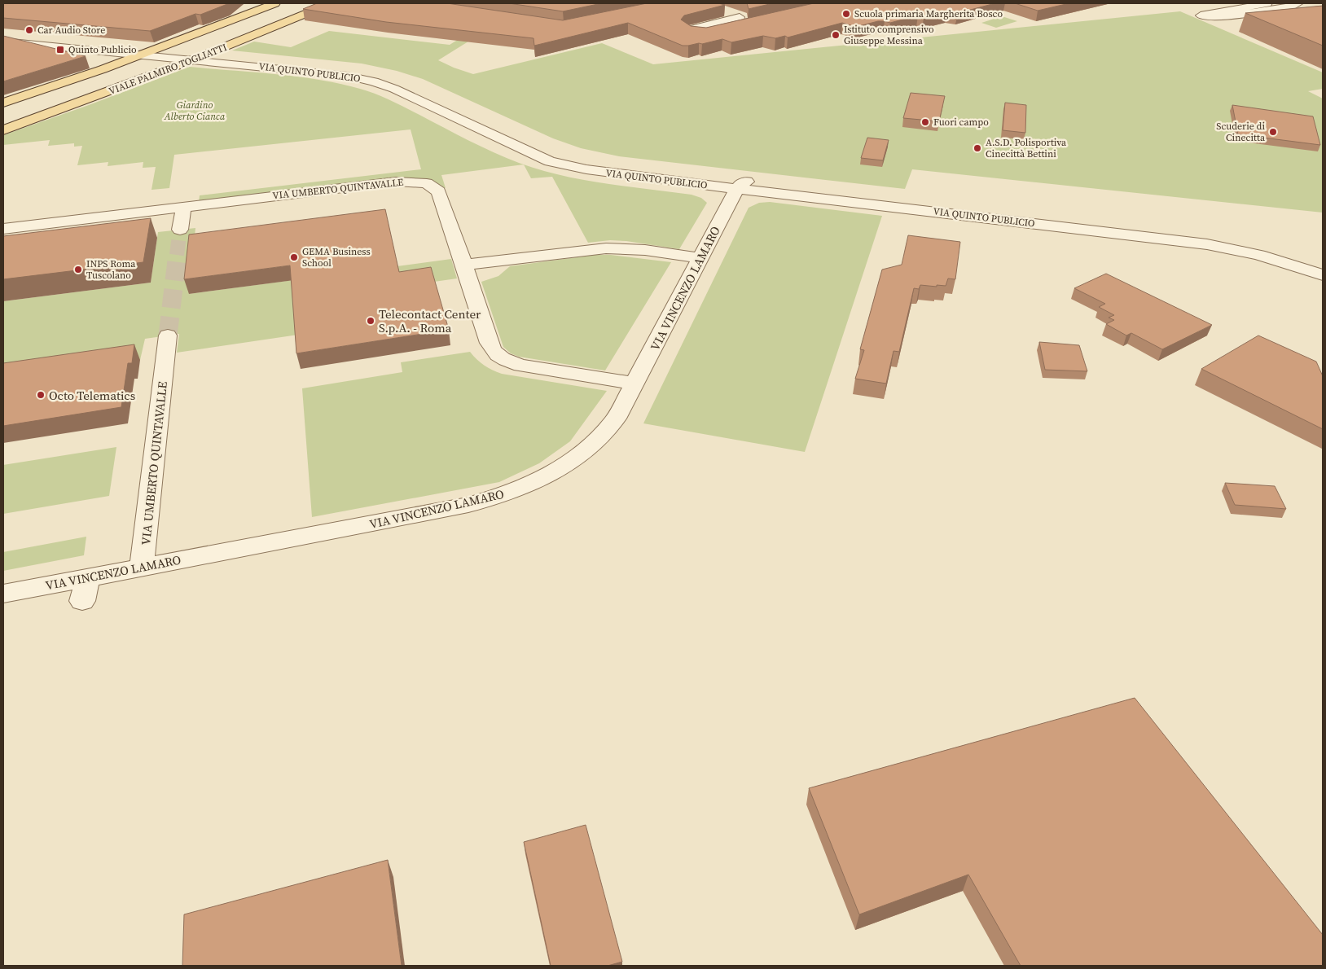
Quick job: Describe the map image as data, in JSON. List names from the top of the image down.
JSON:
{
  "streets": {
    "main road": ["VIALE PALMIRO TOGLIATTI"],
    "street": ["VIA QUINTO PUBLICIO", "VIA UMBERTO QUINTAVALLE", "VIA VINCENZO LAMARO"]
  },
  "crossings": [
    ["VIALE PALMIRO TOGLIATTI", "VIA QUINTO PUBLICIO"],
    ["VIA QUINTO PUBLICIO", "VIA VINCENZO LAMARO"],
    ["VIA UMBERTO QUINTAVALLE", "VIA VINCENZO LAMARO"]
  ],
  "parks": ["Giardino Alberto Cianca"],
  "places": {
    "other": [
      "Scuola primaria Margherita Bosco",
      "Car Audio Store",
      "Istituto comprensivo Giuseppe Messina",
      "Fuori campo",
      "Scuderie di Cinecitta",
      "A.S.D. Polisportiva Cinecittà Bettini",
      "GEMA Business School",
      "INPS Roma Tuscolano",
      "Telecontact Center S.p.A. - Roma",
      "Octo Telematics"
    ],
    "transit": ["Quinto Publicio"]
  }
}
